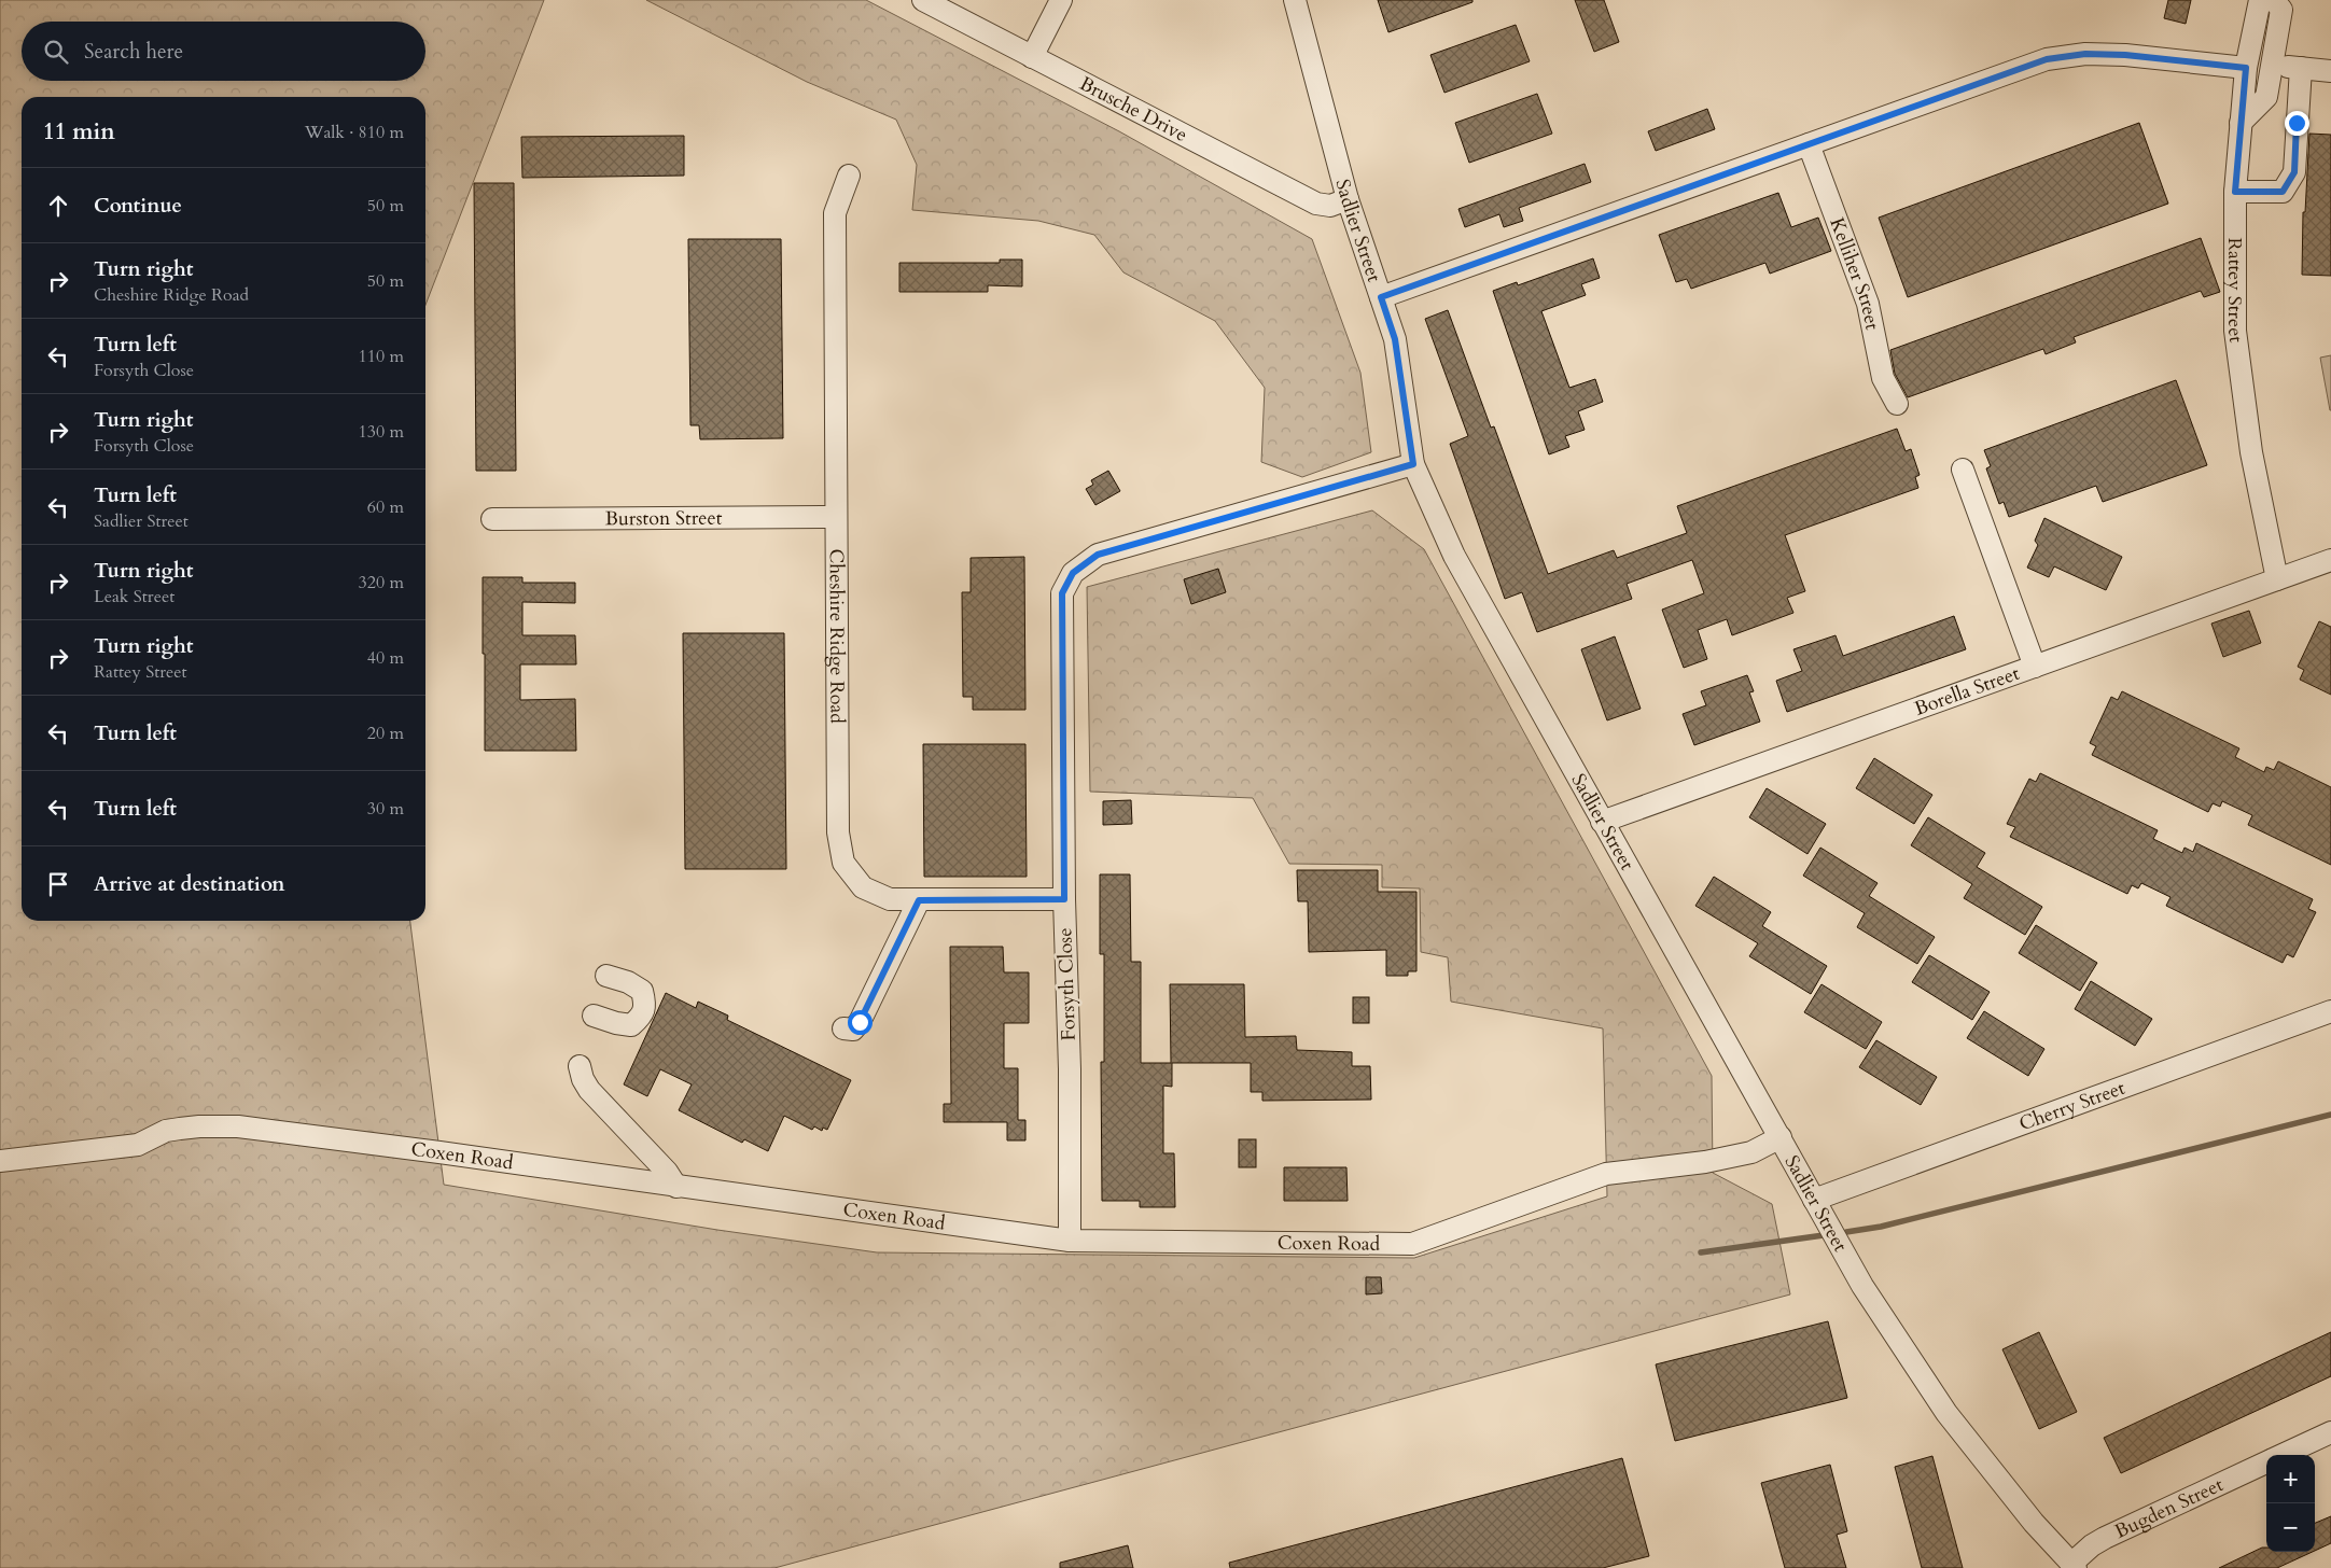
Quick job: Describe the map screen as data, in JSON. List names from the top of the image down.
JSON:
{
  "streets": {
    "lane": [
      "Brusche Drive",
      "Sadlier Street",
      "Kelliher Street",
      "Rattey Street",
      "Burston Street",
      "Cheshire Ridge Road",
      "Borella Street",
      "Forsyth Close",
      "Cherry Street",
      "Coxen Road",
      "Bugden Street"
    ]
  },
  "crossings": [
    ["Brusche Drive", "Sadlier Street"],
    ["Sadlier Street", "Borella Street"],
    ["Sadlier Street", "Forsyth Close"],
    ["Sadlier Street", "Cherry Street"],
    ["Sadlier Street", "Coxen Road"],
    ["Sadlier Street", "Bugden Street"],
    ["Rattey Street", "Borella Street"],
    ["Burston Street", "Cheshire Ridge Road"],
    ["Cheshire Ridge Road", "Forsyth Close"],
    ["Forsyth Close", "Coxen Road"]
  ],
  "page": {
    "search": "Search here",
    "heading": ["11 min", "Walk · 810 m"],
    "list": [
      ["Continue", "50 m"],
      ["Turn right", "Cheshire Ridge Road", "50 m"],
      ["Turn left", "Forsyth Close", "110 m"],
      ["Turn right", "Forsyth Close", "130 m"],
      ["Turn left", "Sadlier Street", "60 m"],
      ["Turn right", "Leak Street", "320 m"],
      ["Turn right", "Rattey Street", "40 m"],
      ["Turn left", "20 m"],
      ["Turn left", "30 m"],
      "Arrive at destination"
    ],
    "map_buttons": ["+", "−"]
  }
}
